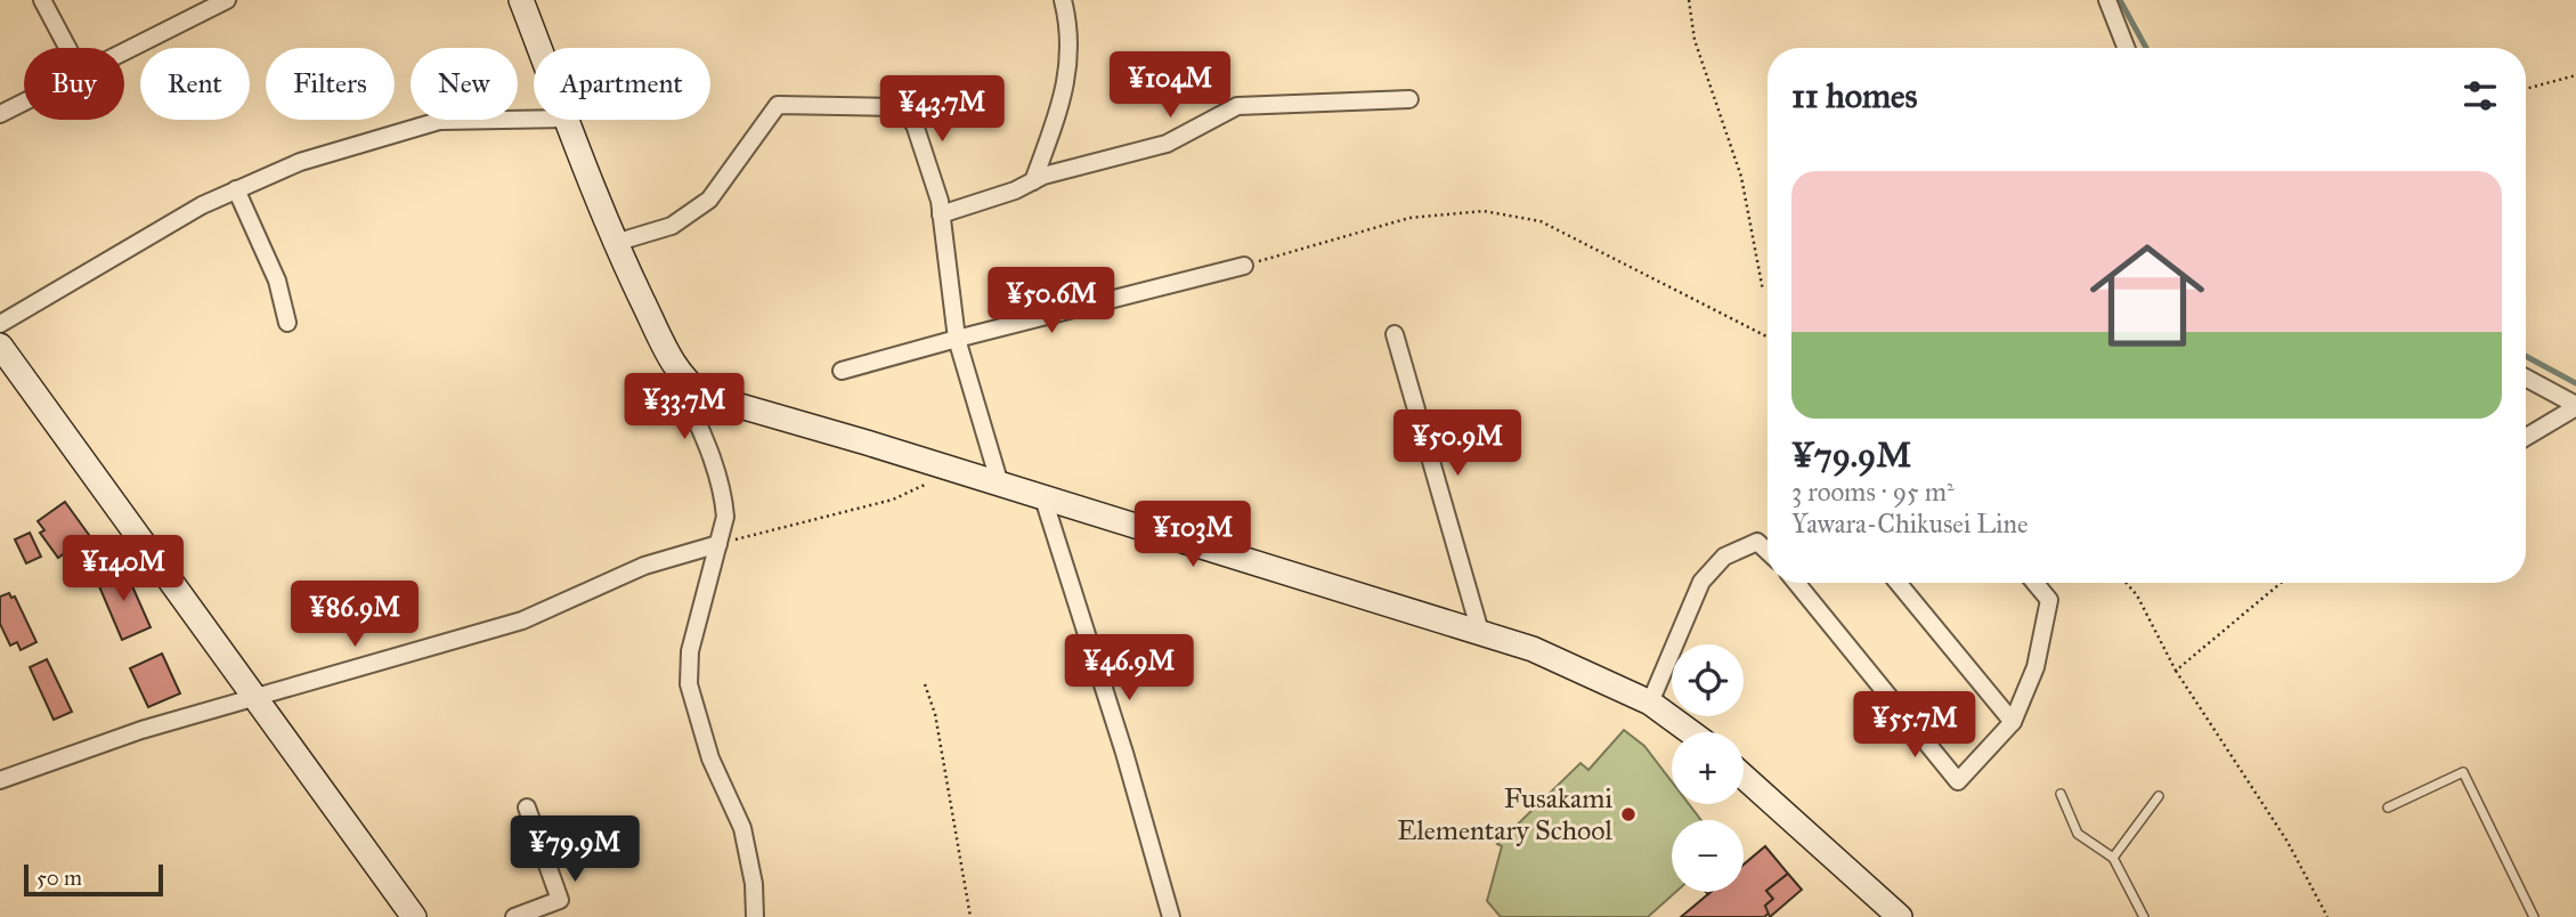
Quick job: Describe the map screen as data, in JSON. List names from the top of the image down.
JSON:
{
  "places": ["Fusakami Elementary School"],
  "scale_bar": "50 m",
  "page": {
    "chip": [
      "Buy",
      "Rent",
      "Filters",
      "New",
      "Apartment"
    ],
    "heading": "11 homes",
    "price": [
      "¥104M",
      "¥43.7M",
      "¥50.6M",
      "¥33.7M",
      "¥50.9M",
      "¥103M",
      "¥140M",
      "¥86.9M",
      "¥46.9M",
      "¥55.7M",
      "¥79.9M"
    ],
    "list": [
      {
        "name": "¥79.9M",
        "note": "3 rooms · 95 m² · Yawara-Chikusei Line"
      }
    ],
    "map_buttons": ["+", "−"],
    "scale": "50 m"
  }
}
